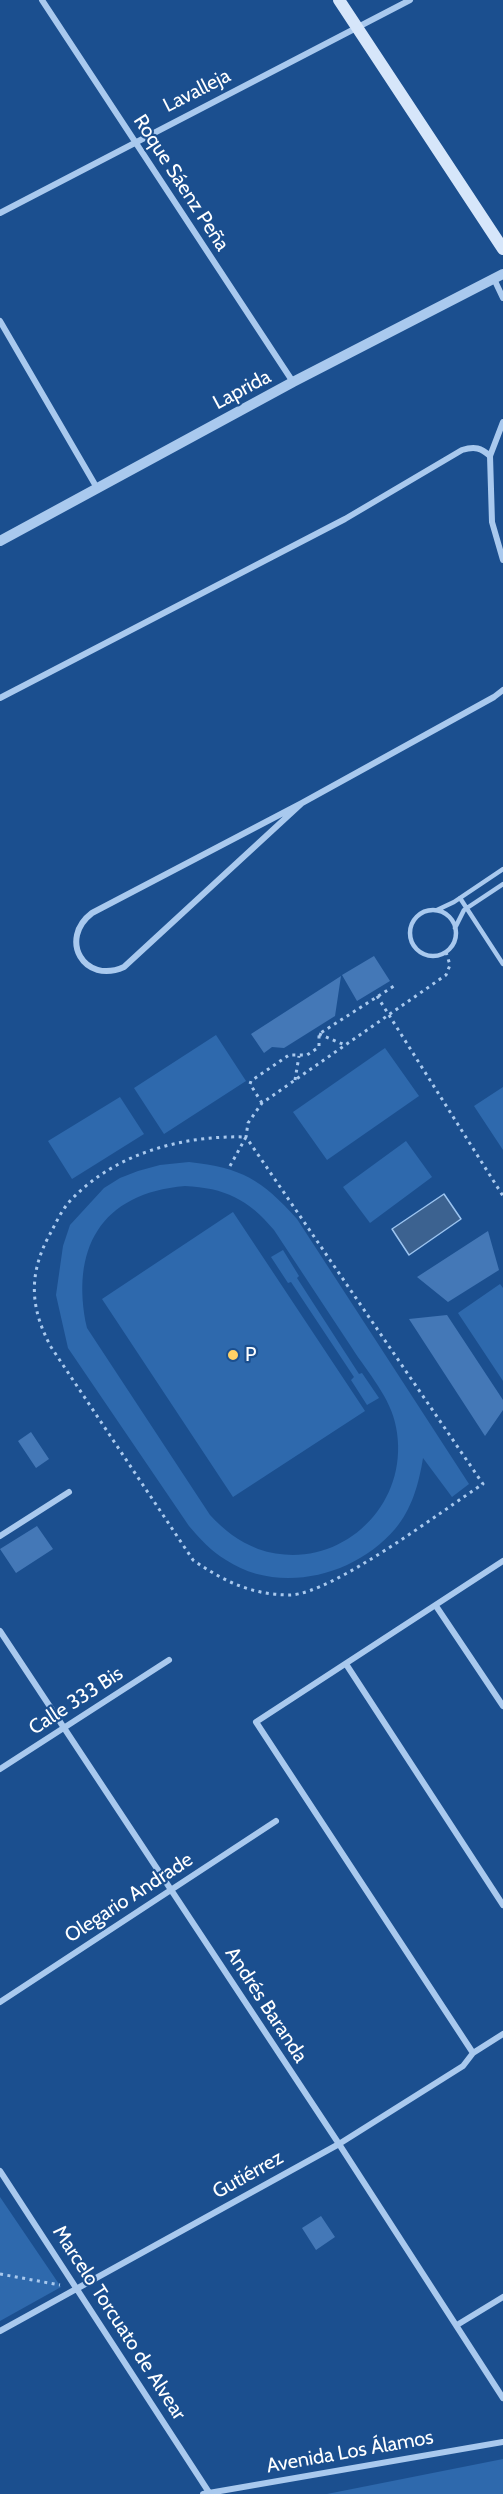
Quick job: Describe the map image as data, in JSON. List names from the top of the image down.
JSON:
{
  "streets": {
    "street": [
      "Lavalleja",
      "Roque Sáenz Peña",
      "Laprida",
      "Calle 333 Bis",
      "Olegario Andrade",
      "Andrés Baranda",
      "Gutiérrez",
      "Marcelo Torcuato de Alvear",
      "Avenida Los Álamos"
    ]
  },
  "crossings": [
    ["Lavalleja", "Roque Sáenz Peña"],
    ["Roque Sáenz Peña", "Laprida"],
    ["Calle 333 Bis", "Andrés Baranda"],
    ["Olegario Andrade", "Andrés Baranda"],
    ["Andrés Baranda", "Gutiérrez"],
    ["Gutiérrez", "Marcelo Torcuato de Alvear"],
    ["Marcelo Torcuato de Alvear", "Avenida Los Álamos"]
  ],
  "places": ["P"]
}
